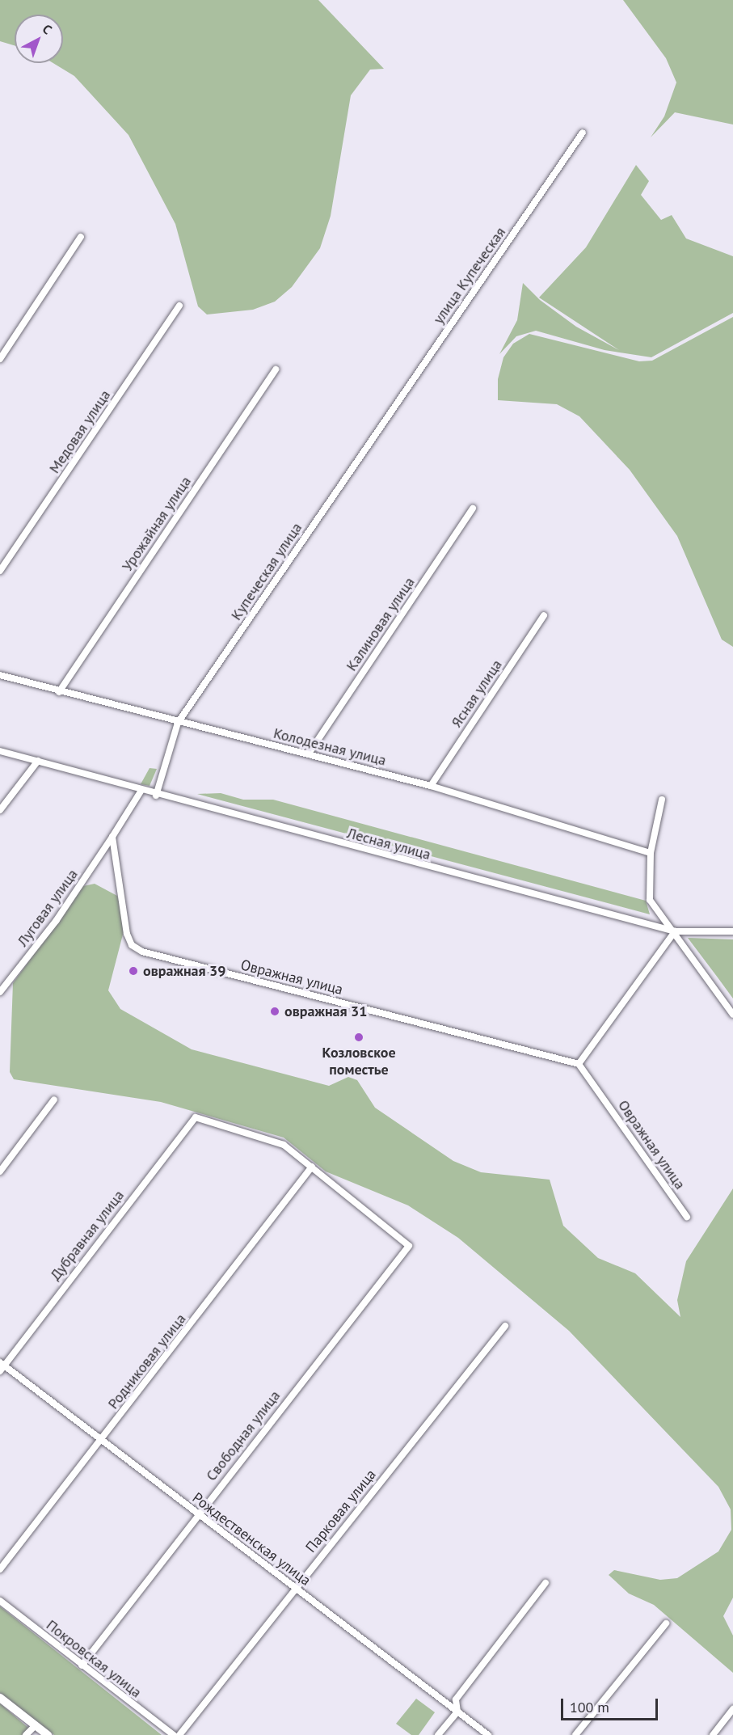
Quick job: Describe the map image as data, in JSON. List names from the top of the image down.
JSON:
{
  "streets": {
    "street": [
      "улица Купеческая",
      "Медовая улица",
      "Урожайная улица",
      "Купеческая улица",
      "Калиновая улица",
      "Ясная улица",
      "Колодезная улица",
      "Лесная улица",
      "Луговая улица",
      "Овражная улица",
      "Дубравная улица",
      "Родниковая улица",
      "Свободная улица",
      "Парковая улица",
      "Рождественская улица",
      "Покровская улица"
    ]
  },
  "crossings": [
    ["улица Купеческая", "Купеческая улица"],
    ["Урожайная улица", "Колодезная улица"],
    ["Купеческая улица", "Колодезная улица"],
    ["Купеческая улица", "Лесная улица"],
    ["Калиновая улица", "Колодезная улица"],
    ["Ясная улица", "Колодезная улица"],
    ["Луговая улица", "Овражная улица"],
    ["Дубравная улица", "Родниковая улица"],
    ["Дубравная улица", "Свободная улица"],
    ["Дубравная улица", "Рождественская улица"],
    ["Родниковая улица", "Свободная улица"],
    ["Родниковая улица", "Рождественская улица"],
    ["Свободная улица", "Рождественская улица"],
    ["Свободная улица", "Покровская улица"],
    ["Парковая улица", "Рождественская улица"]
  ],
  "places": ["овражная 39", "овражная 31", "Козловское поместье"],
  "scale_bar": "100 m",
  "north": "top right"
}
